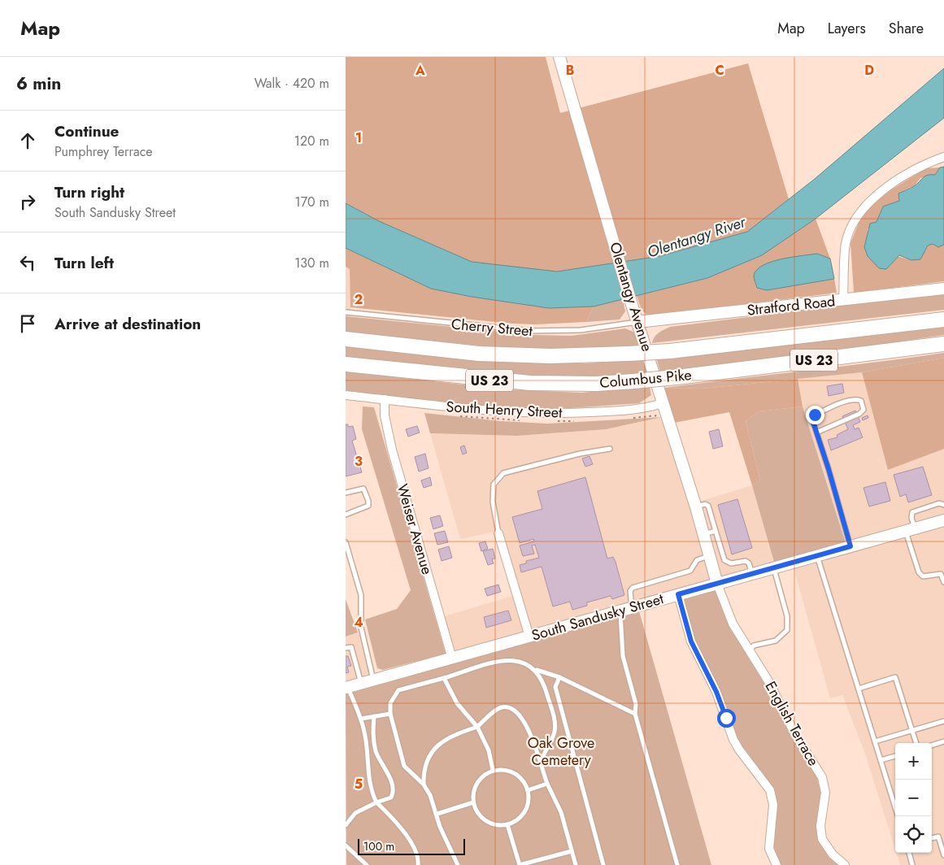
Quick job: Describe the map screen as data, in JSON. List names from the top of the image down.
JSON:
{
  "streets": {
    "highway": ["US 23", "Columbus Pike"],
    "street": [
      "Olentangy Avenue",
      "Stratford Road",
      "South Henry Street",
      "Weiser Avenue",
      "South Sandusky Street",
      "English Terrace"
    ],
    "lane": ["Cherry Street"]
  },
  "crossings": [
    ["Olentangy Avenue", "Stratford Road"],
    ["Olentangy Avenue", "Cherry Street"],
    ["Olentangy Avenue", "South Henry Street"],
    ["Olentangy Avenue", "South Sandusky Street"],
    ["Olentangy Avenue", "English Terrace"],
    ["Stratford Road", "Cherry Street"],
    ["South Henry Street", "Weiser Avenue"],
    ["Weiser Avenue", "South Sandusky Street"],
    ["South Sandusky Street", "English Terrace"]
  ],
  "water": ["Olentangy River"],
  "parks": ["Oak Grove Cemetery"],
  "scale_bar": "100 m",
  "page": {
    "header": "Map",
    "nav": ["Map", "Layers", "Share"],
    "heading": ["6 min", "Walk · 420 m"],
    "list": [
      ["Continue", "Pumphrey Terrace", "120 m"],
      ["Turn right", "South Sandusky Street", "170 m"],
      ["Turn left", "130 m"],
      "Arrive at destination"
    ],
    "map_buttons": ["+", "−"],
    "scale": "100 m"
  },
  "grid": {
    "columns": [
      "A",
      "B",
      "C",
      "D"
    ],
    "rows": [
      "1",
      "2",
      "3",
      "4",
      "5"
    ]
  }
}
